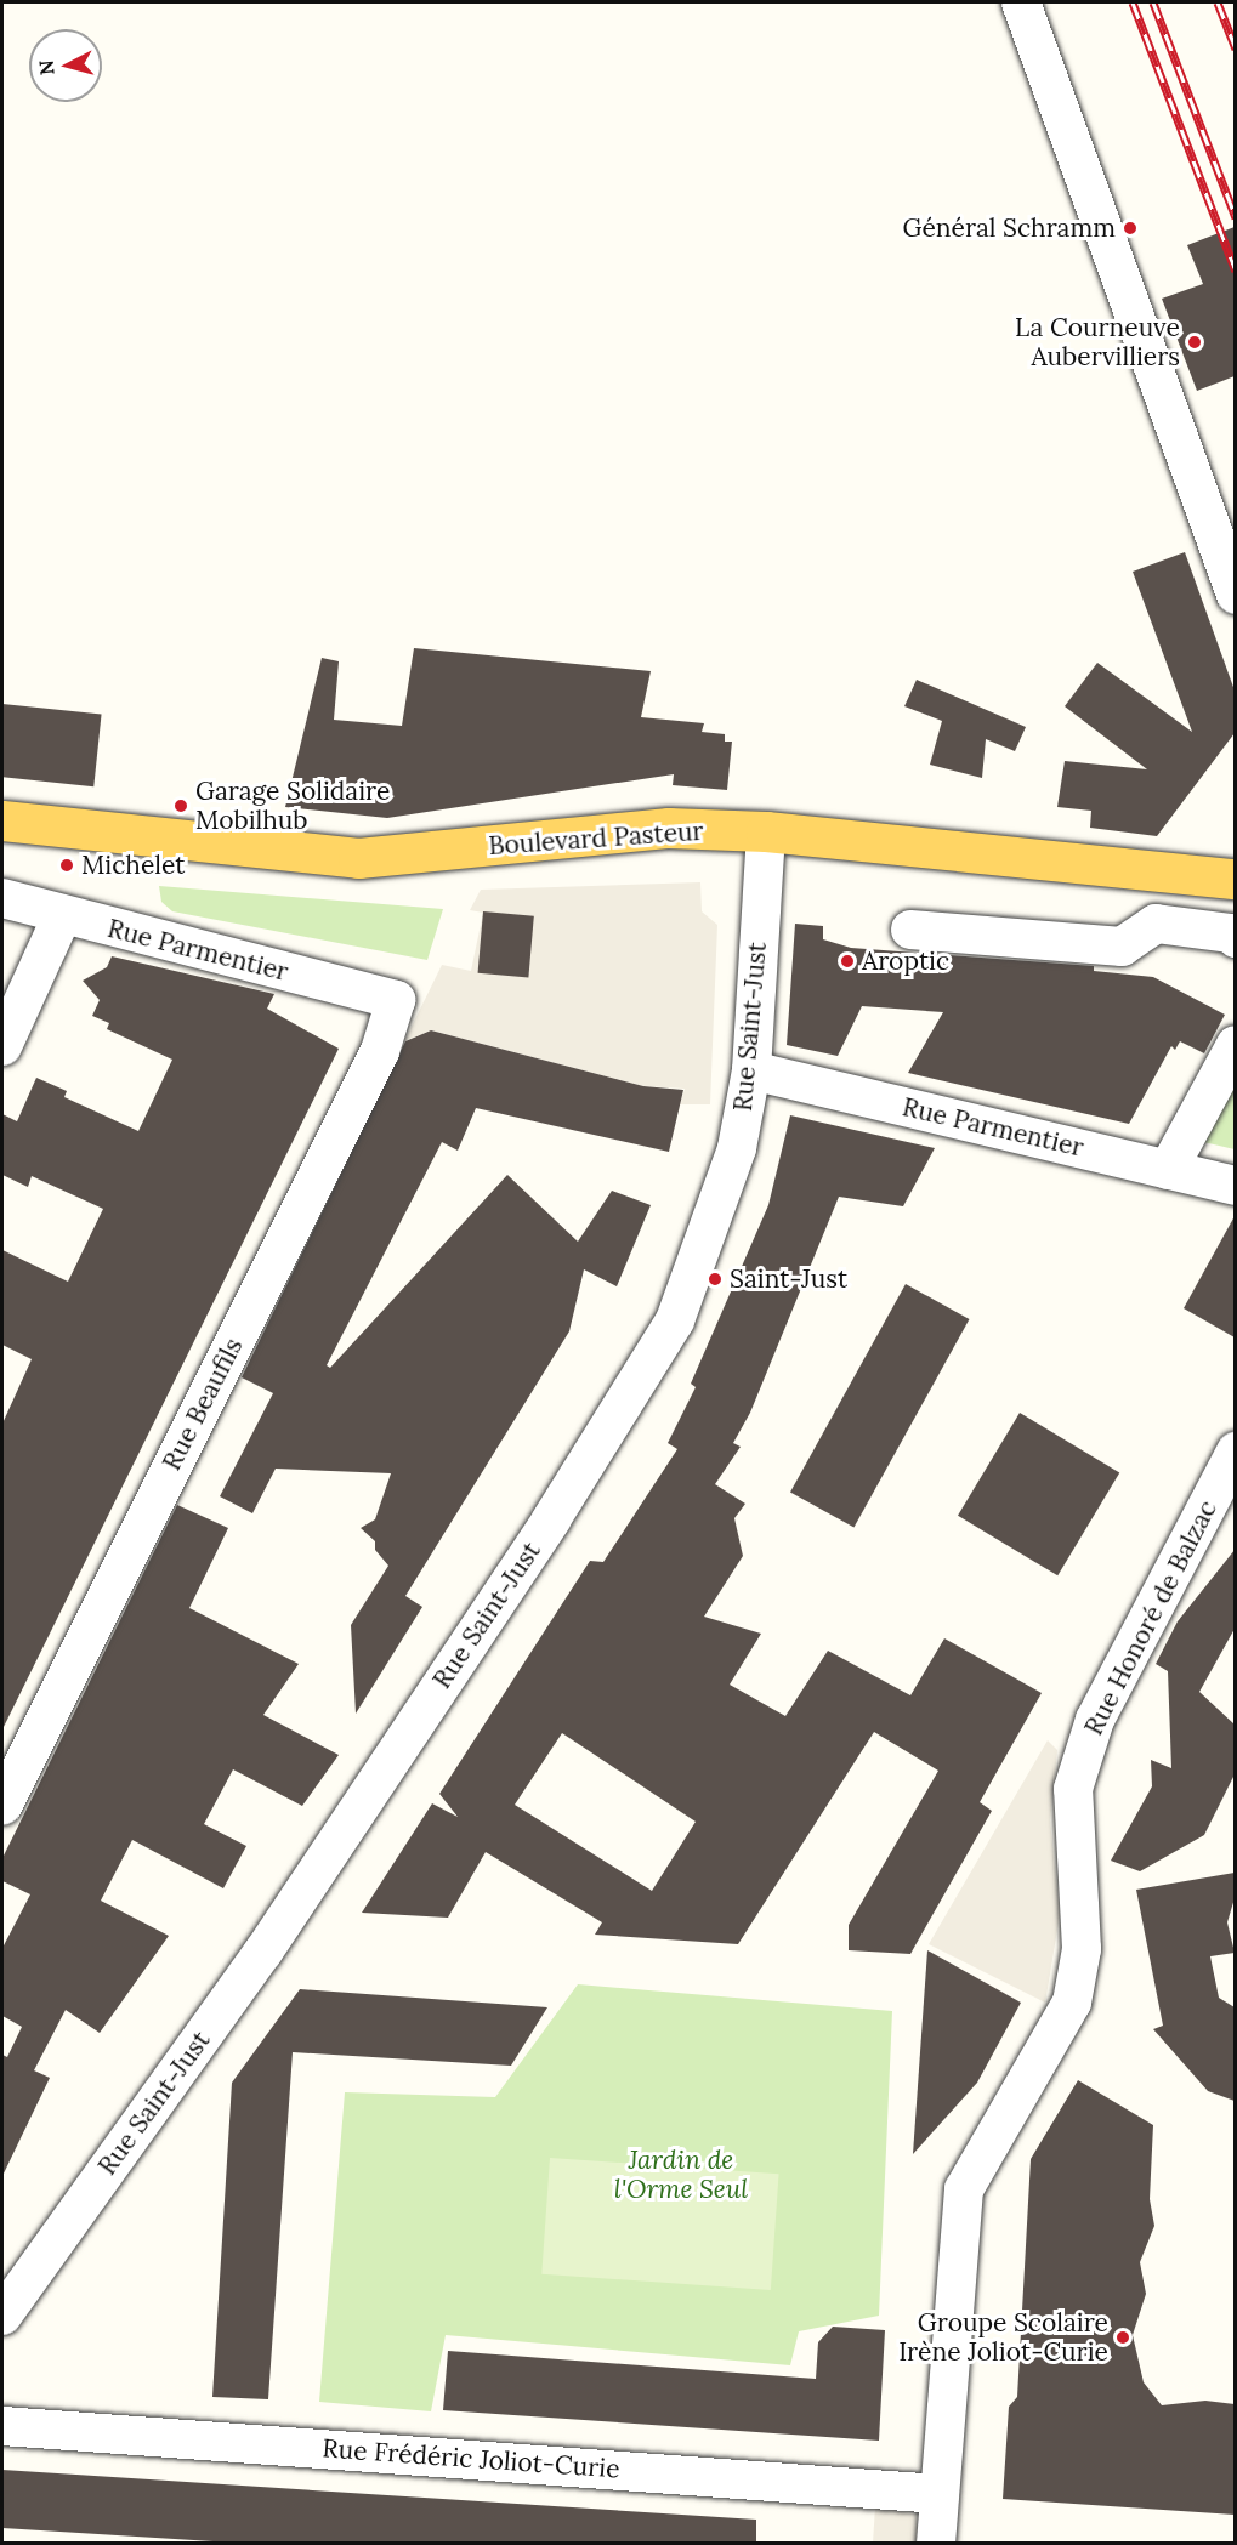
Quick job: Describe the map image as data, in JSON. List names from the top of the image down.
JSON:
{
  "streets": {
    "main road": ["Boulevard Pasteur"],
    "street": [
      "Rue Parmentier",
      "Rue Saint-Just",
      "Rue Beaufils",
      "Rue Honoré de Balzac",
      "Rue Frédéric Joliot-Curie"
    ]
  },
  "crossings": [
    ["Boulevard Pasteur", "Rue Saint-Just"],
    ["Rue Parmentier", "Rue Saint-Just"],
    ["Rue Parmentier", "Rue Beaufils"],
    ["Rue Honoré de Balzac", "Rue Frédéric Joliot-Curie"]
  ],
  "parks": ["Jardin de l'Orme Seul"],
  "places": [
    "Général Schramm",
    "La Courneuve Aubervilliers",
    "Garage Solidaire Mobilhub",
    "Michelet",
    "Aroptic",
    "Saint-Just",
    "Groupe Scolaire Irène Joliot-Curie"
  ],
  "north": "left"
}
